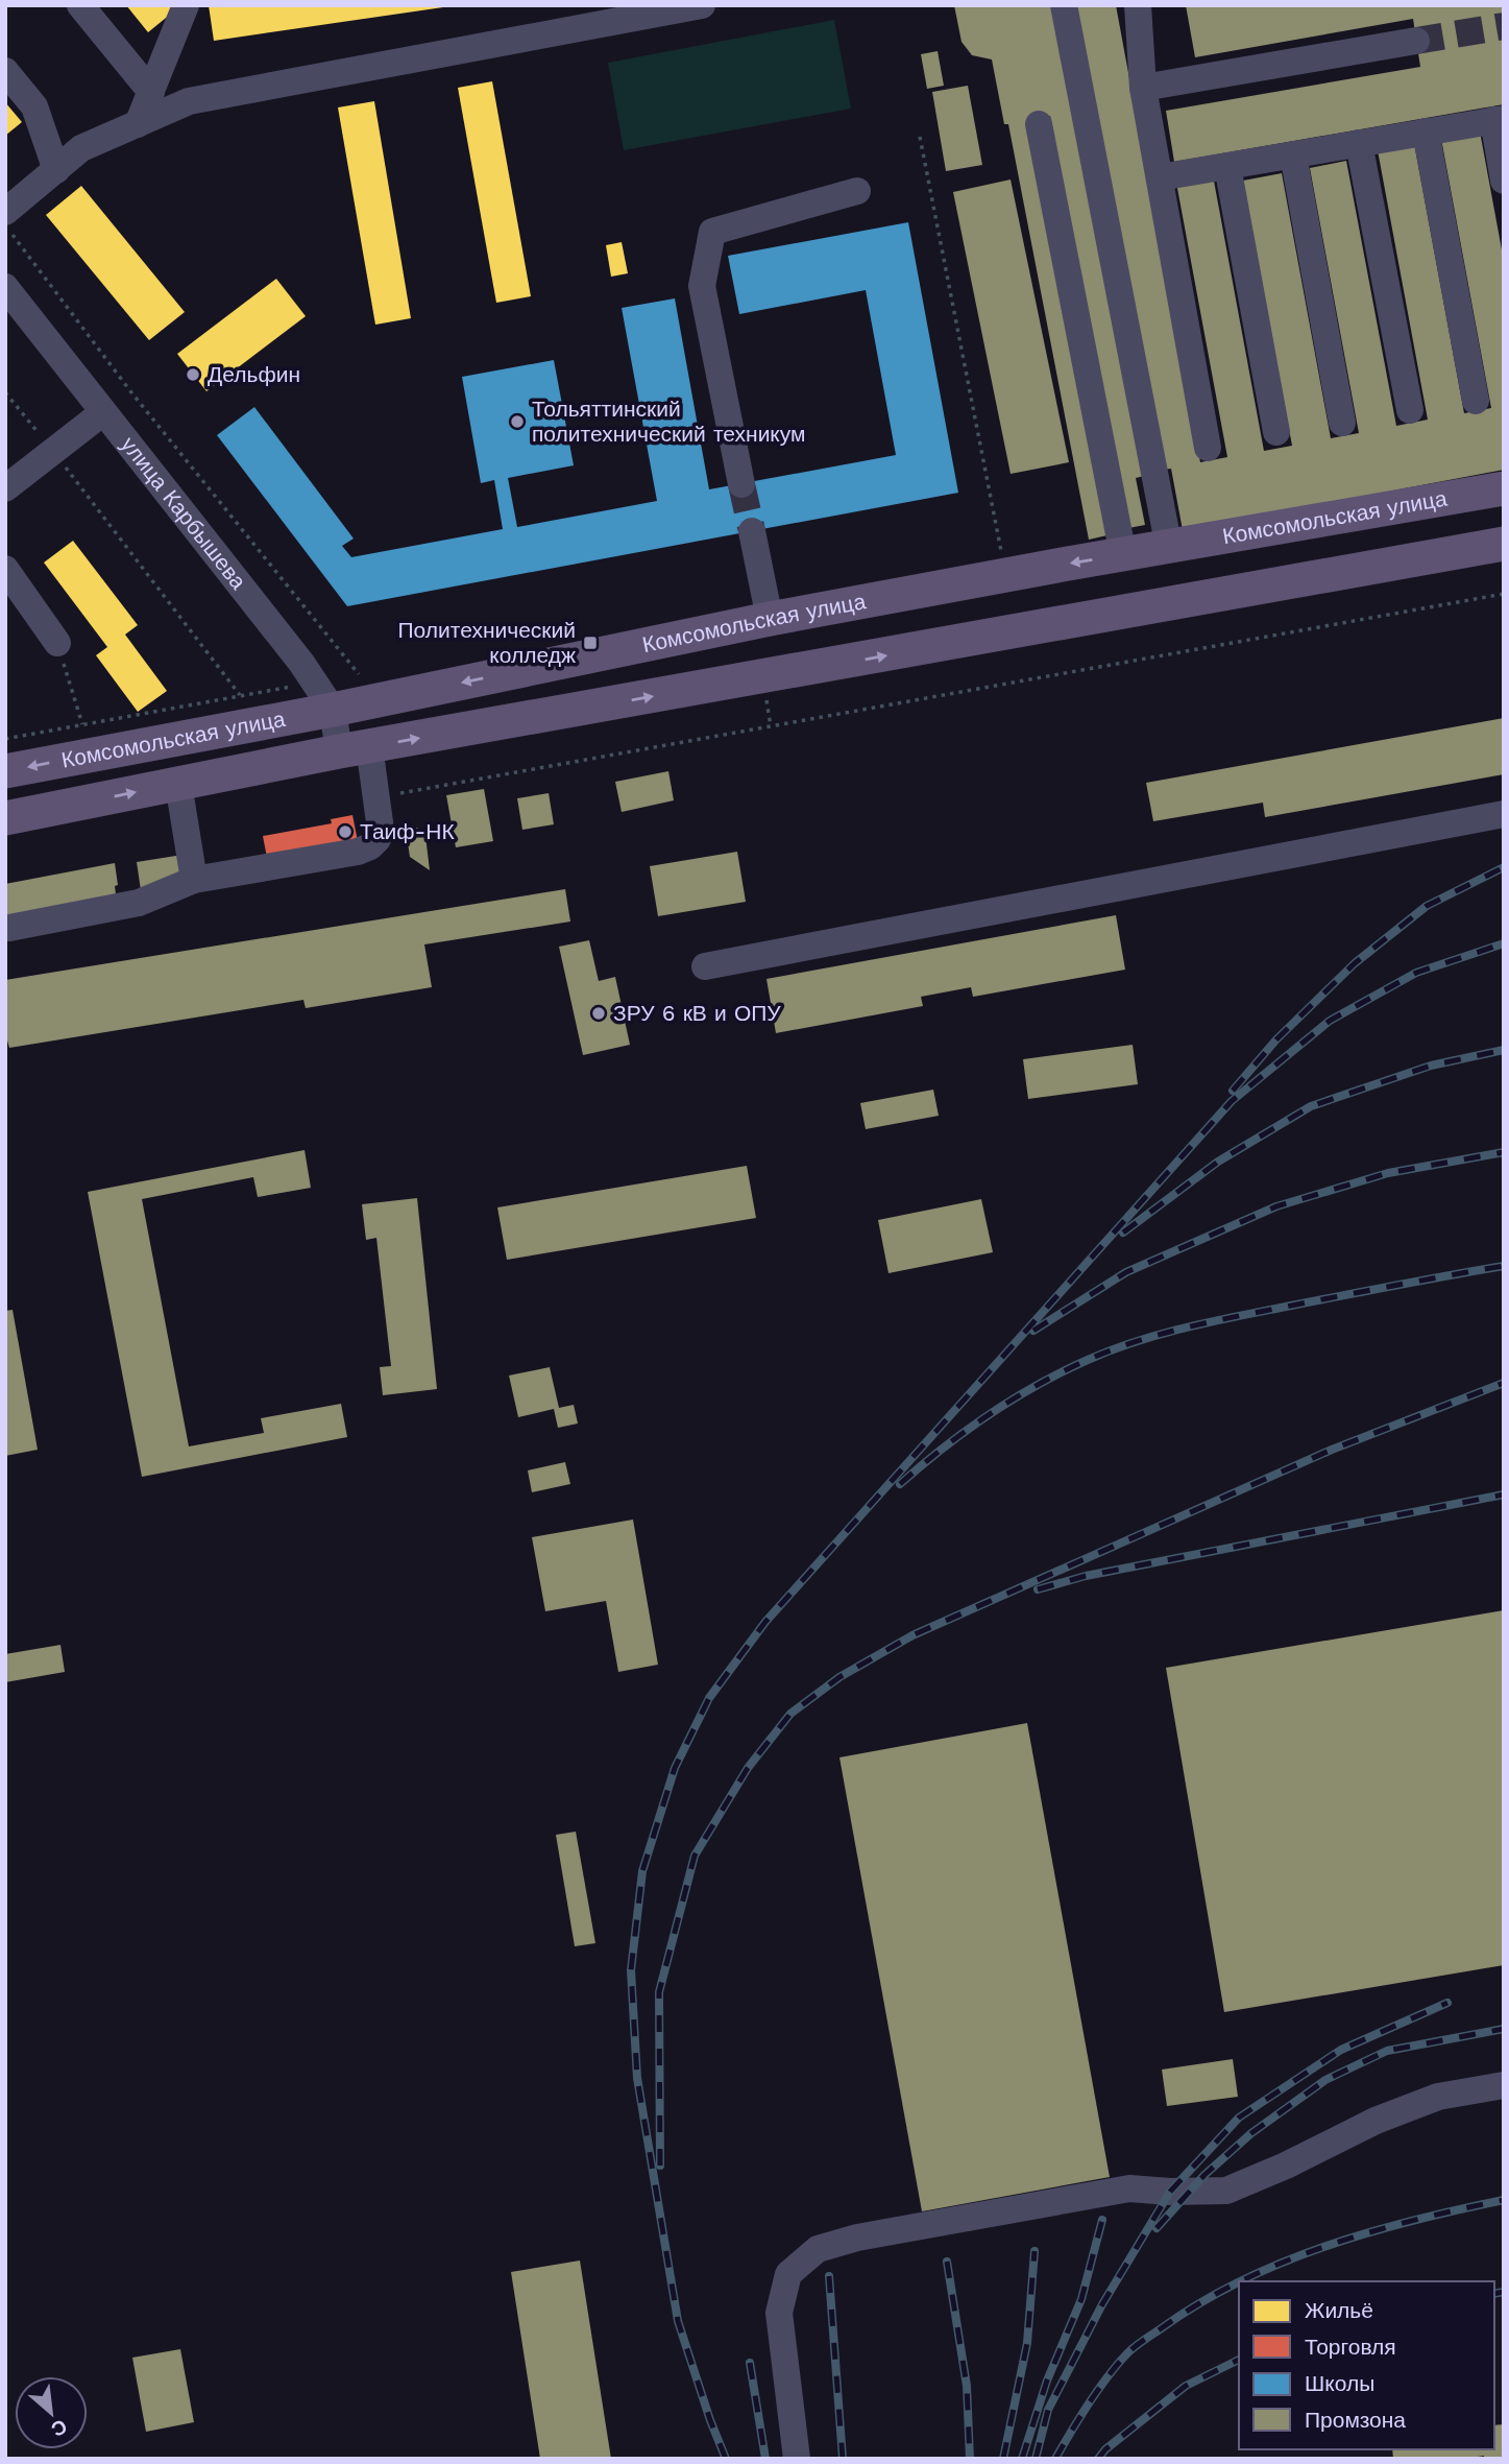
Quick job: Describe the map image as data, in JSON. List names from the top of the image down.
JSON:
{
  "streets": {
    "main road": ["Комсомольская улица"],
    "street": ["улица Карбышева"]
  },
  "crossings": [
    ["улица Карбышева", "Комсомольская улица"]
  ],
  "places": {
    "other": [
      "Дельфин",
      "Тольяттинский политехнический техникум",
      "Таиф-НК",
      "ЗРУ 6 кВ и ОПУ"
    ],
    "transit": ["Политехнический колледж"]
  },
  "legend": [
    "Жильё",
    "Торговля",
    "Школы",
    "Промзона"
  ],
  "north": "bottom right"
}
